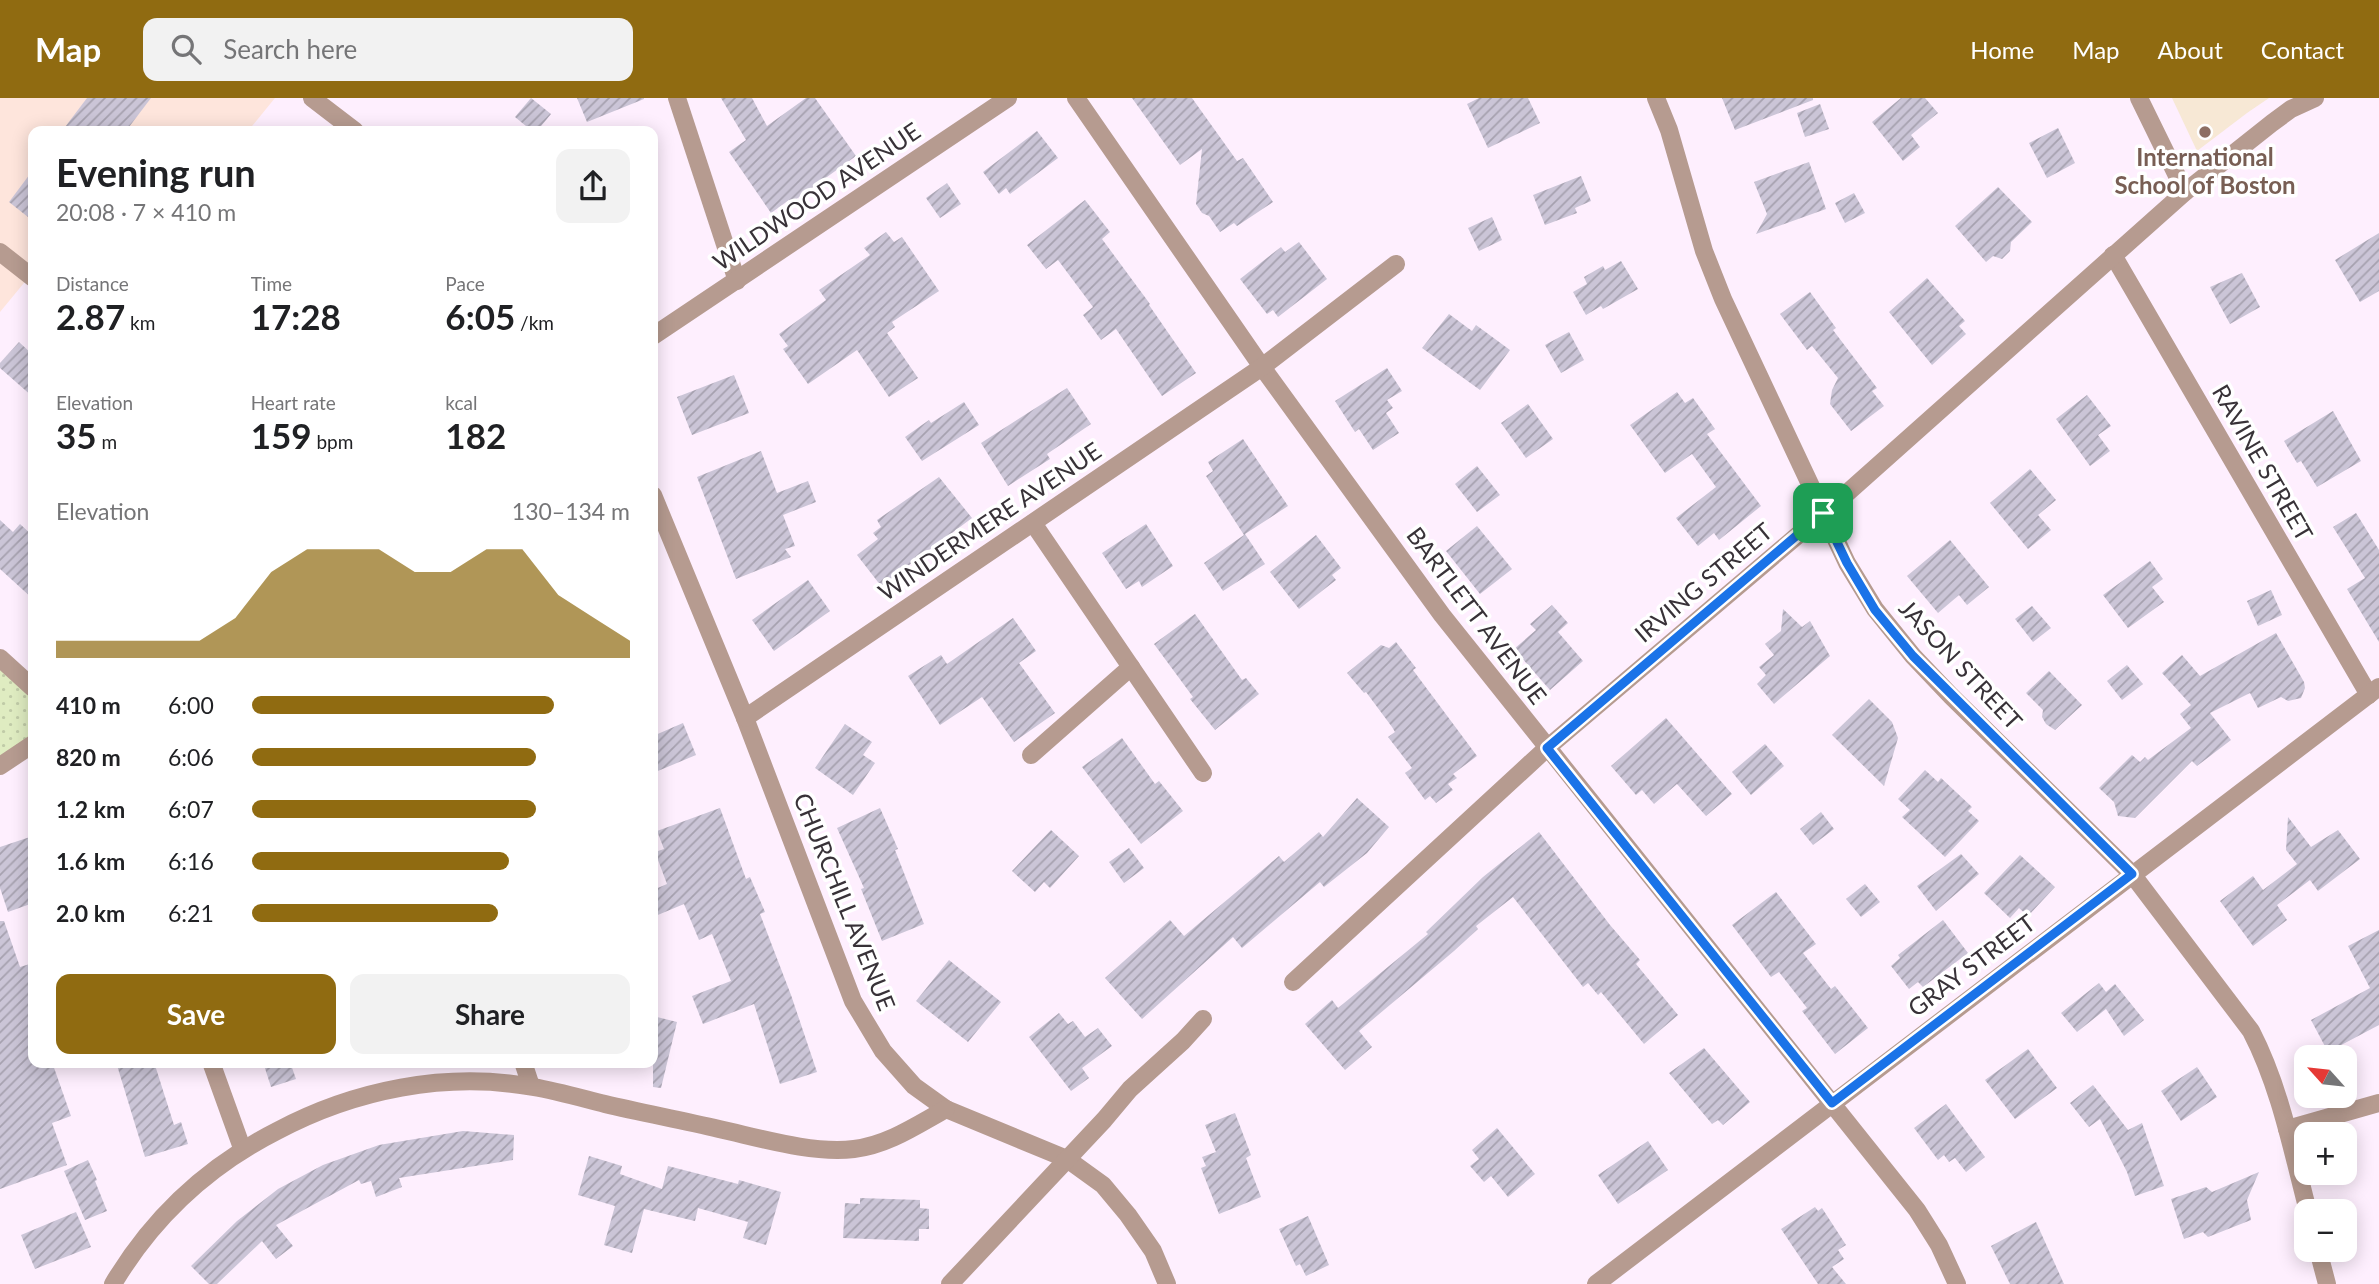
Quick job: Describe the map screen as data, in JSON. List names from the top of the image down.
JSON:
{
  "streets": {
    "street": [
      "WILDWOOD AVENUE",
      "RAVINE STREET",
      "WINDERMERE AVENUE",
      "IRVING STREET",
      "BARTLETT AVENUE",
      "JASON STREET",
      "CHURCHILL AVENUE",
      "GRAY STREET"
    ]
  },
  "crossings": [
    ["RAVINE STREET", "IRVING STREET"],
    ["RAVINE STREET", "GRAY STREET"],
    ["WINDERMERE AVENUE", "BARTLETT AVENUE"],
    ["WINDERMERE AVENUE", "CHURCHILL AVENUE"],
    ["IRVING STREET", "BARTLETT AVENUE"],
    ["IRVING STREET", "JASON STREET"],
    ["BARTLETT AVENUE", "GRAY STREET"],
    ["JASON STREET", "GRAY STREET"]
  ],
  "places": ["International School of Boston"],
  "north": "top left",
  "page": {
    "header": "Map",
    "search": "Search here",
    "nav": [
      "Home",
      "Map",
      "About",
      "Contact"
    ],
    "heading": ["Evening run", "20:08 · 7 × 410 m"],
    "stats": [
      ["Distance", "2.87 km"],
      ["Time", "17:28"],
      ["Pace", "6:05 /km"],
      ["Elevation", "35 m"],
      ["Heart rate", "159 bpm"],
      ["kcal", "182"]
    ],
    "chart": ["Elevation", "130–134 m"],
    "list": [
      {
        "name": "410 m",
        "note": "6:00"
      },
      {
        "name": "820 m",
        "note": "6:06"
      },
      {
        "name": "1.2 km",
        "note": "6:07"
      },
      {
        "name": "1.6 km",
        "note": "6:16"
      },
      {
        "name": "2.0 km",
        "note": "6:21"
      }
    ],
    "buttons": ["Save", "Share"],
    "map_buttons": ["+", "−"]
  }
}
